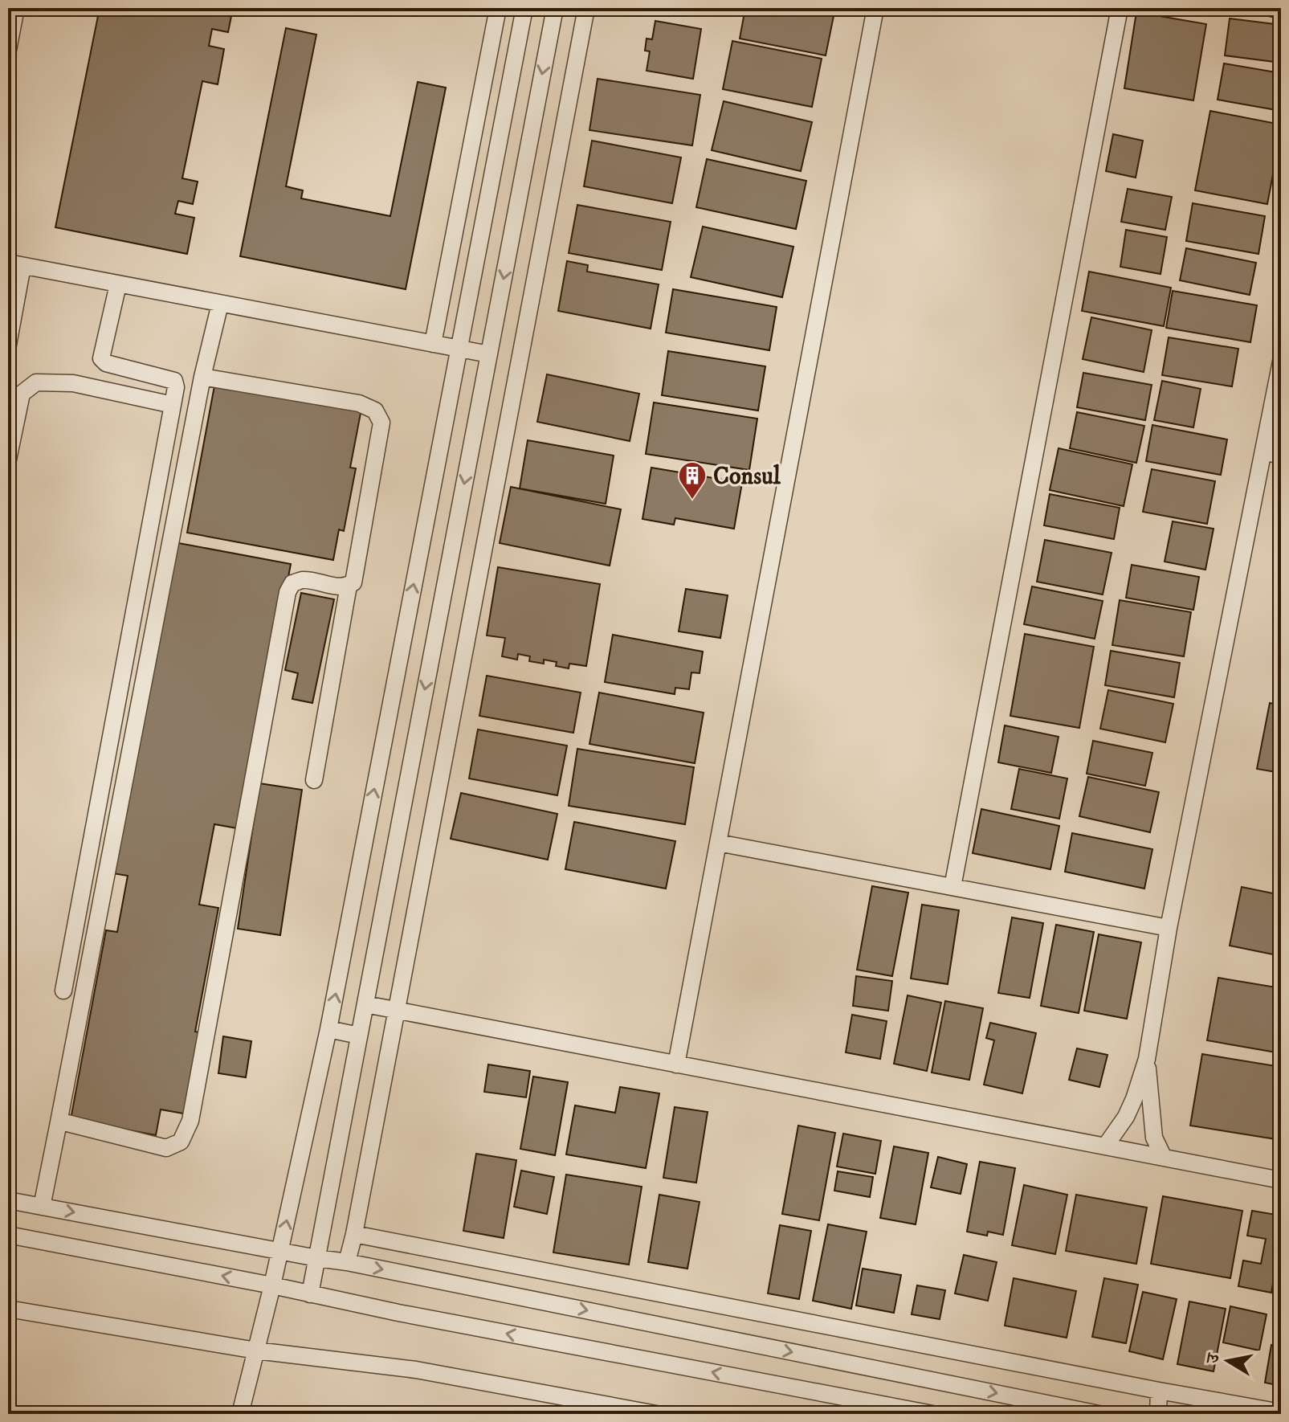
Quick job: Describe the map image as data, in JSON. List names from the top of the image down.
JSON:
{
  "places": {
    "building": ["Consul"]
  },
  "north": "left"
}
